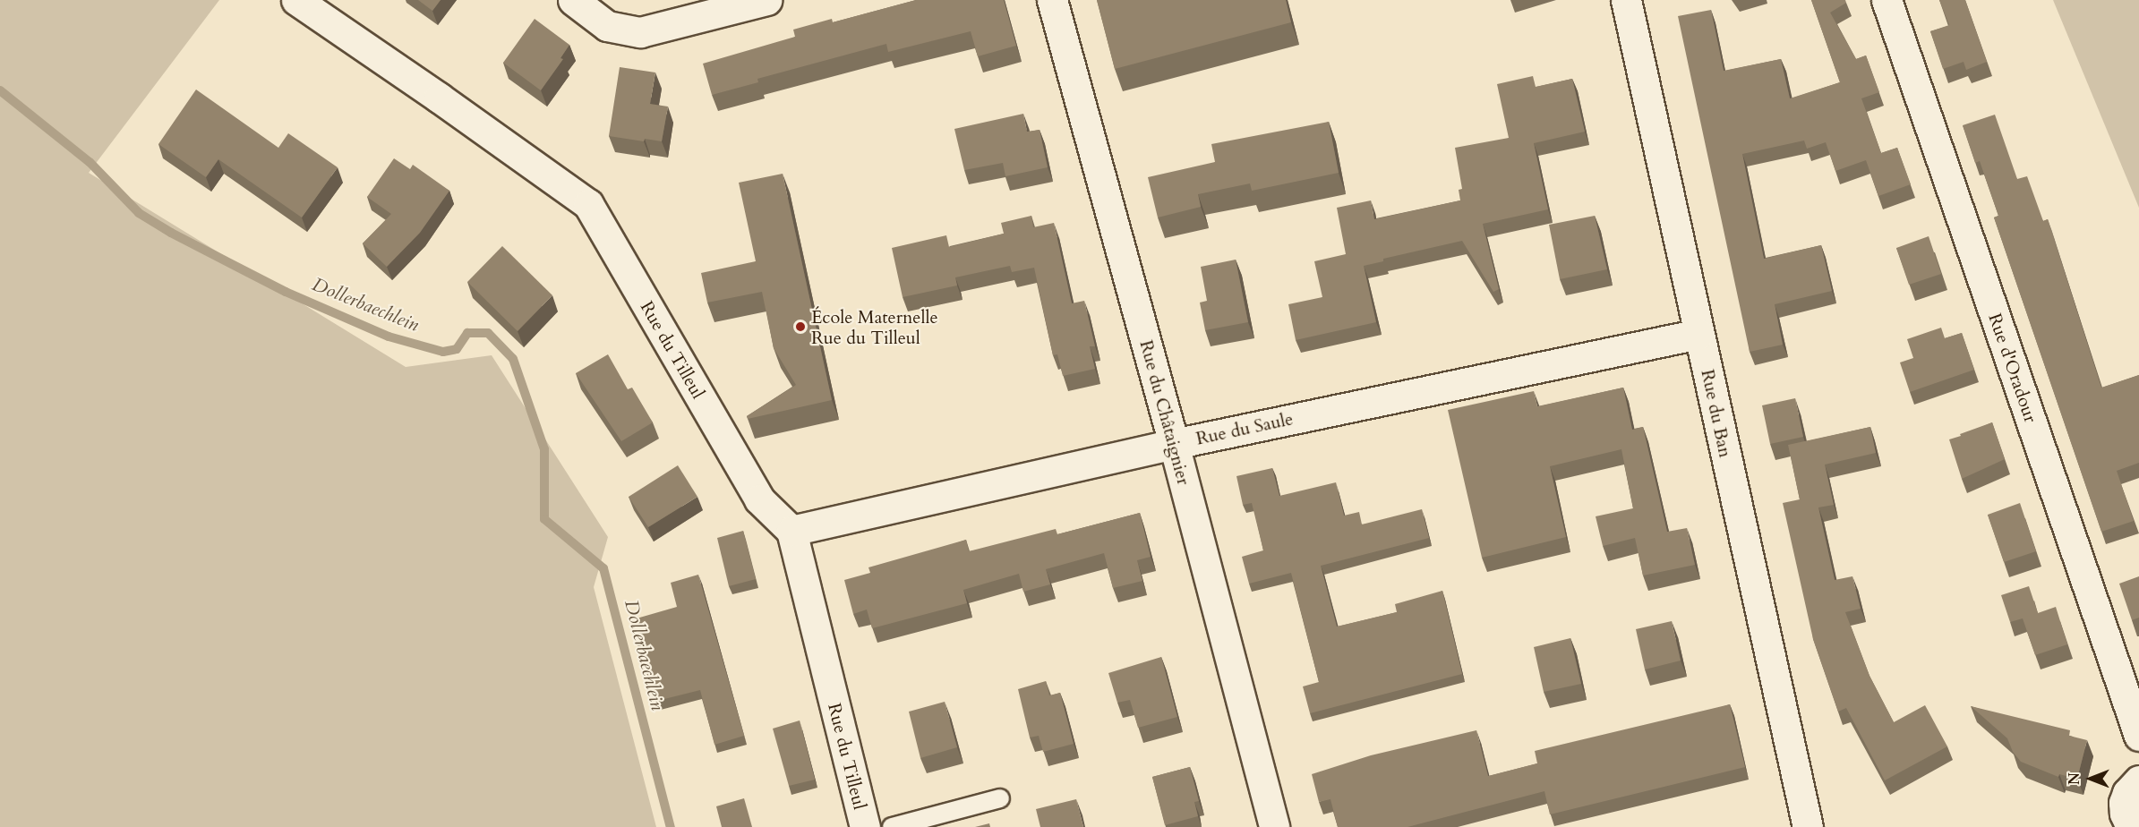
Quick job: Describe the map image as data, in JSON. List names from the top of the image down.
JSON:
{
  "streets": {
    "street": [
      "Rue du Tilleul",
      "Rue d'Oradour",
      "Rue du Châtaignier",
      "Rue du Ban",
      "Rue du Saule"
    ]
  },
  "crossings": [
    ["Rue du Tilleul", "Rue du Saule"],
    ["Rue du Châtaignier", "Rue du Saule"],
    ["Rue du Ban", "Rue du Saule"]
  ],
  "water": ["Dollerbaechlein"],
  "places": ["École Maternelle Rue du Tilleul"],
  "north": "left"
}
